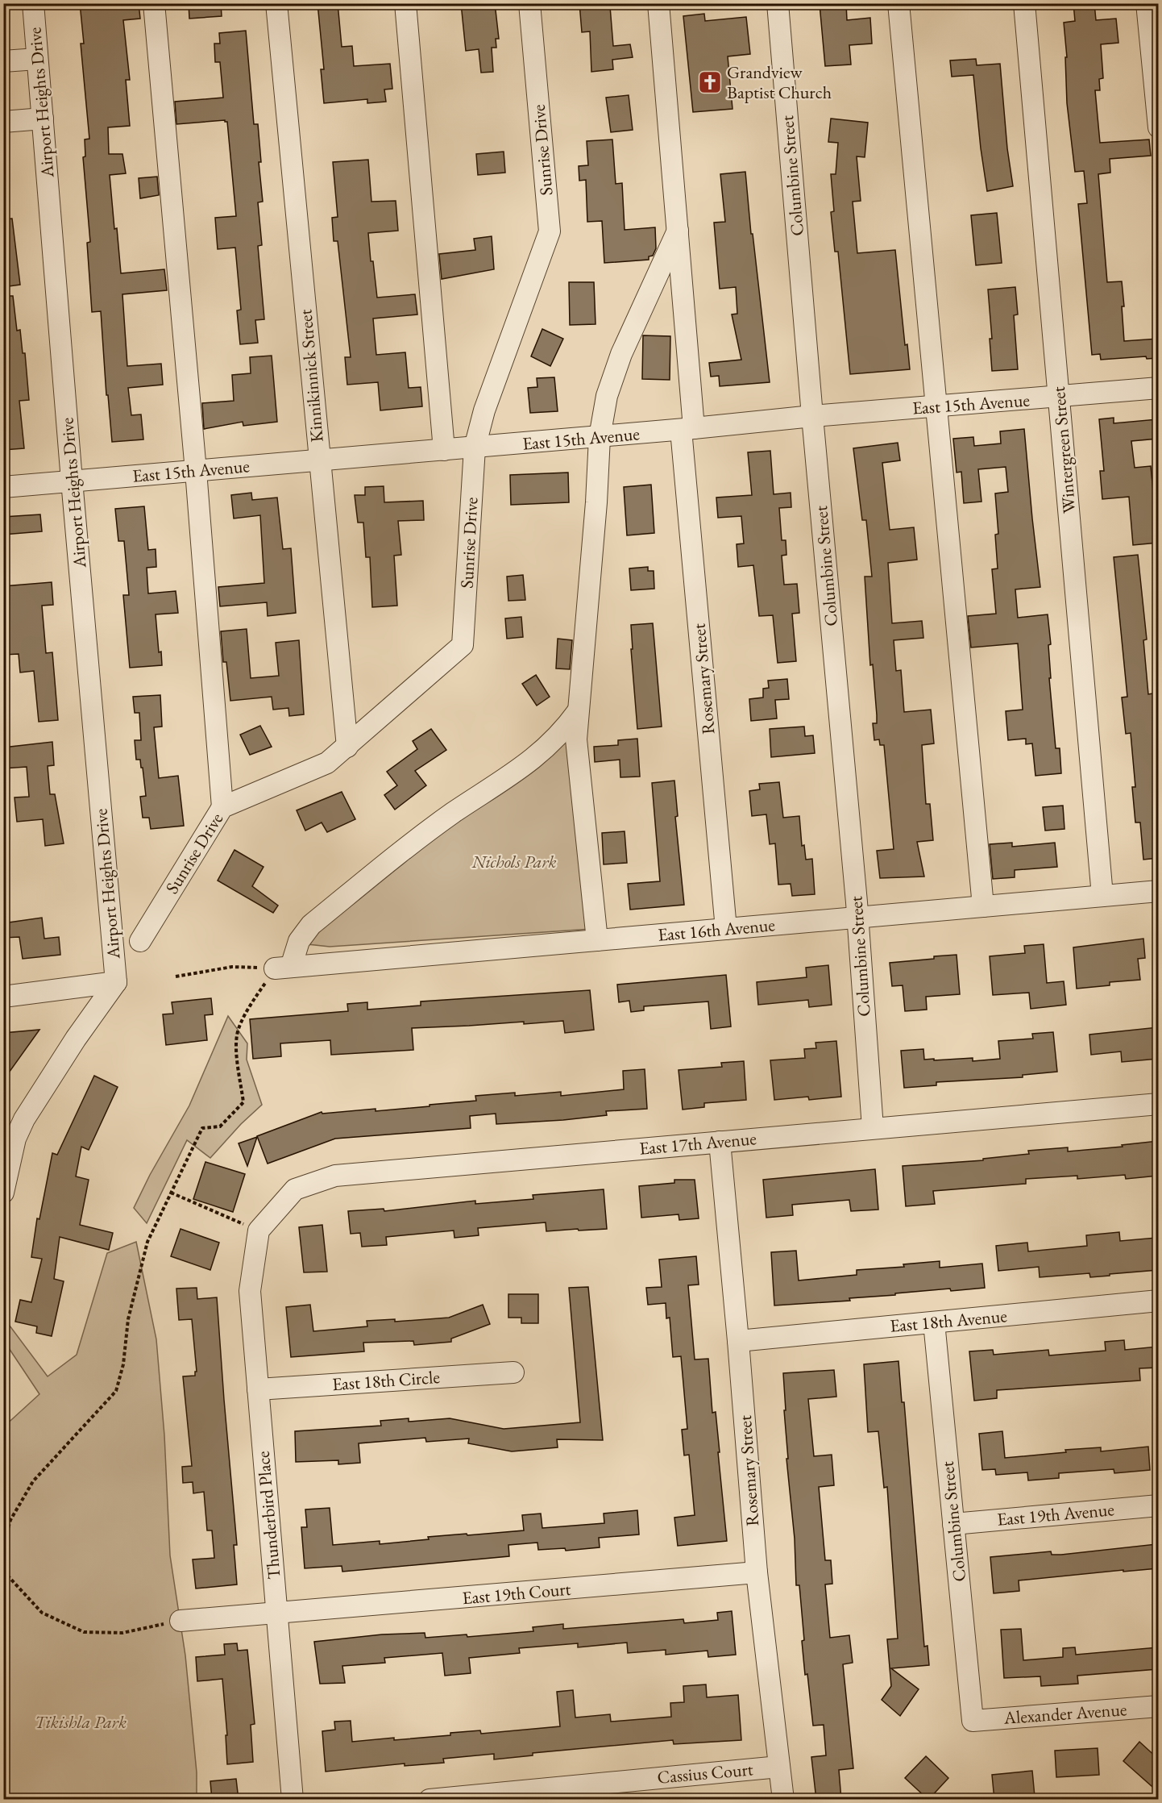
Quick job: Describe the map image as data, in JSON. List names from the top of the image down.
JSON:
{
  "streets": {
    "street": [
      "Airport Heights Drive",
      "Sunrise Drive",
      "Columbine Street",
      "Kinnikinnick Street",
      "East 15th Avenue",
      "Wintergreen Street",
      "Rosemary Street",
      "East 16th Avenue",
      "East 17th Avenue",
      "East 18th Avenue",
      "East 18th Circle",
      "East 19th Avenue",
      "Thunderbird Place",
      "East 19th Court",
      "Alexander Avenue",
      "Cassius Court"
    ]
  },
  "crossings": [
    ["Airport Heights Drive", "East 15th Avenue"],
    ["Sunrise Drive", "Kinnikinnick Street"],
    ["Sunrise Drive", "East 15th Avenue"],
    ["Columbine Street", "East 15th Avenue"],
    ["Columbine Street", "East 16th Avenue"],
    ["Columbine Street", "East 17th Avenue"],
    ["Columbine Street", "East 18th Avenue"],
    ["Columbine Street", "East 19th Avenue"],
    ["Columbine Street", "Alexander Avenue"],
    ["Kinnikinnick Street", "East 15th Avenue"],
    ["East 15th Avenue", "Wintergreen Street"],
    ["East 15th Avenue", "Rosemary Street"],
    ["Wintergreen Street", "East 16th Avenue"],
    ["Rosemary Street", "East 16th Avenue"],
    ["Rosemary Street", "East 17th Avenue"],
    ["Rosemary Street", "East 18th Avenue"],
    ["Rosemary Street", "East 19th Court"],
    ["Rosemary Street", "Cassius Court"],
    ["East 17th Avenue", "Thunderbird Place"],
    ["East 18th Circle", "Thunderbird Place"],
    ["Thunderbird Place", "East 19th Court"]
  ],
  "parks": ["Nichols Park", "Tikishla Park"],
  "places": {
    "church": ["Grandview Baptist Church"]
  }
}
